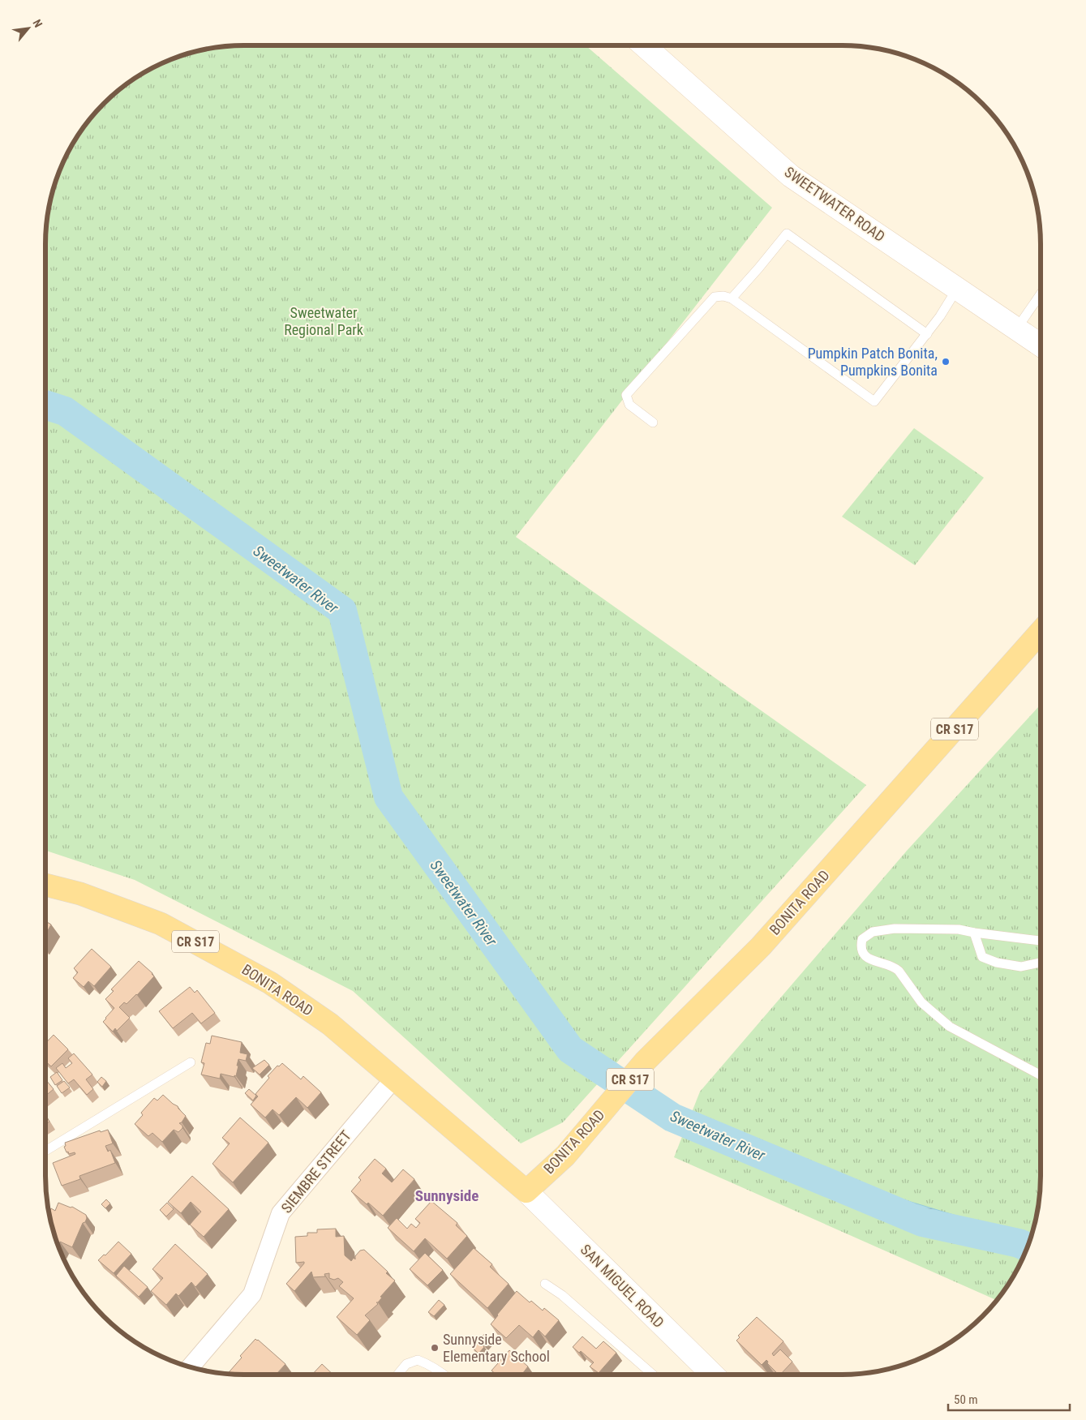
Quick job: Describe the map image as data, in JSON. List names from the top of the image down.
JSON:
{
  "streets": {
    "main road": [
      "SWEETWATER ROAD",
      "CR S17",
      "BONITA ROAD",
      "SAN MIGUEL ROAD"
    ],
    "street": ["SIEMBRE STREET"]
  },
  "crossings": [
    ["BONITA ROAD", "SIEMBRE STREET"],
    ["BONITA ROAD", "SAN MIGUEL ROAD"]
  ],
  "districts": ["Sunnyside"],
  "water": ["Sweetwater River"],
  "parks": ["Sweetwater Regional Park"],
  "places": ["Pumpkin Patch Bonita, Pumpkins Bonita", "Sunnyside Elementary School"],
  "scale_bar": "50 m",
  "north": "top right"
}
